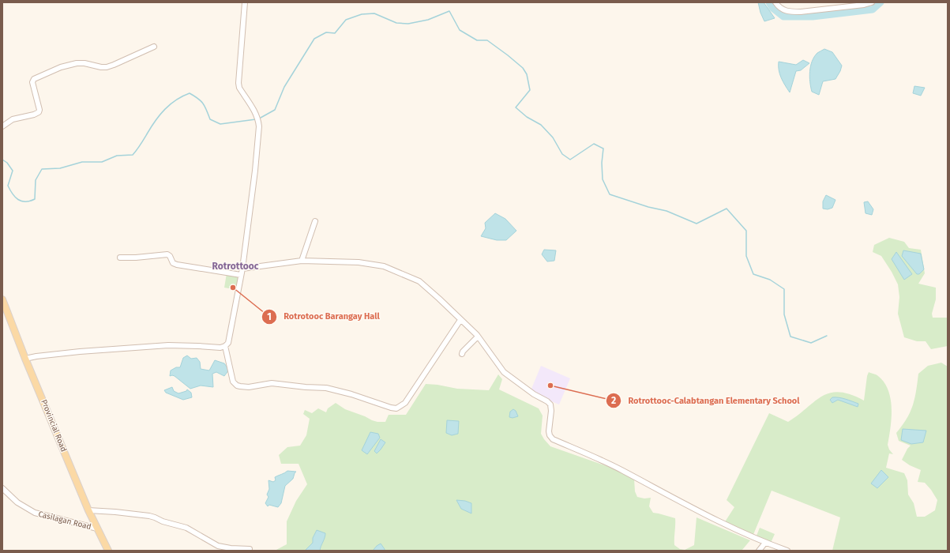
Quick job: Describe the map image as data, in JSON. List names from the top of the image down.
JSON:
{
  "streets": {
    "main road": ["Provincial Road"],
    "street": ["Casilagan Road"]
  },
  "crossings": [
    ["Provincial Road", "Casilagan Road"]
  ],
  "districts": ["Rotrottooc"],
  "places": ["Rotrotooc Barangay Hall", "Rotrottooc-Calabtangan Elementary School"]
}
